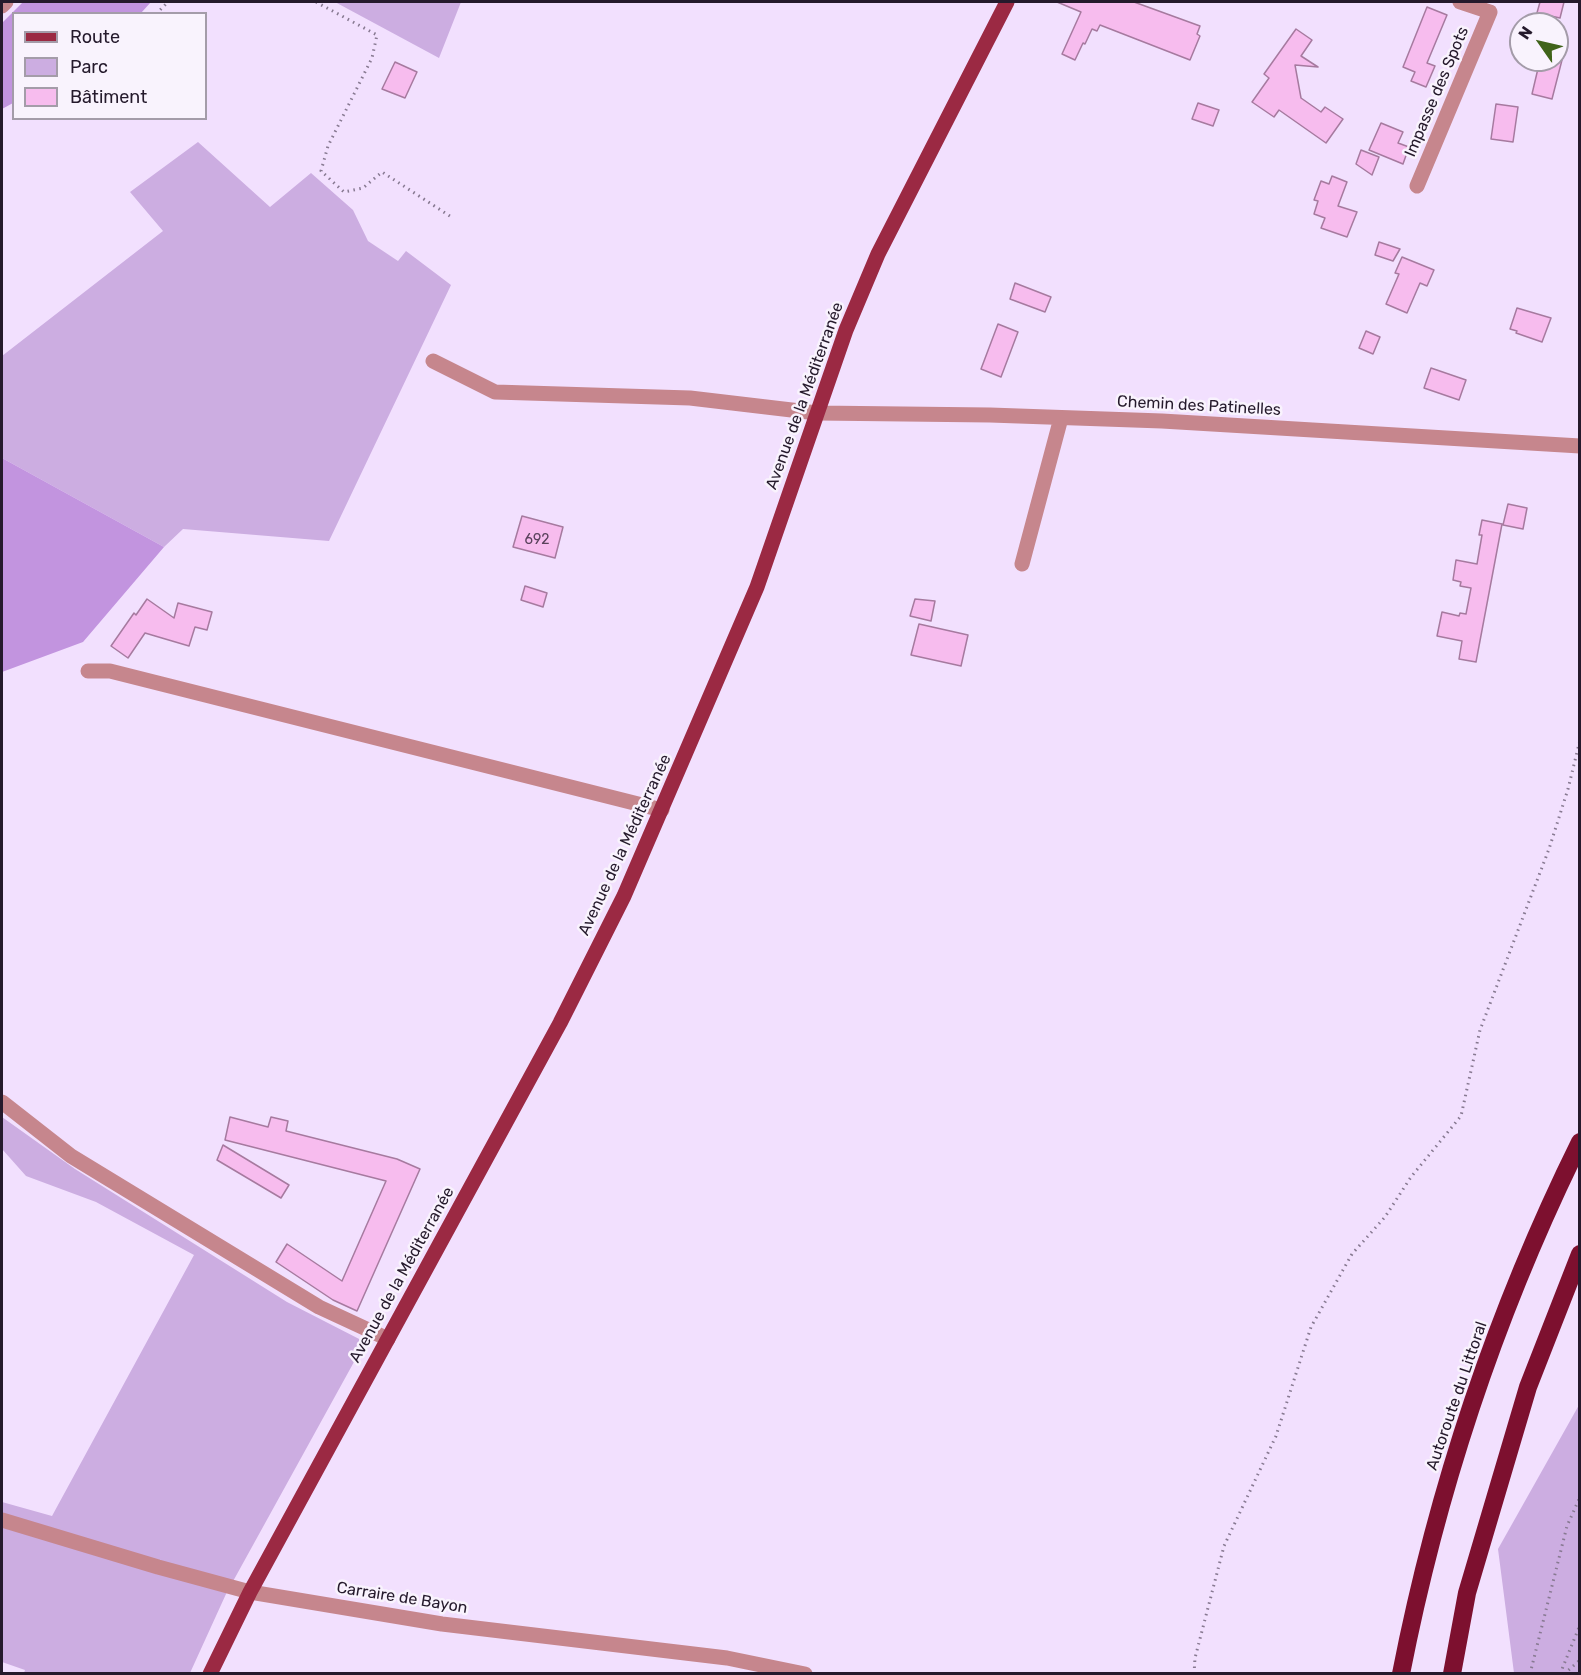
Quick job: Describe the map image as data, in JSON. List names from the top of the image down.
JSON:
{
  "streets": {
    "highway": ["Autoroute du Littoral"],
    "main road": ["Avenue de la Méditerranée"],
    "street": ["Impasse des Spots", "Chemin des Patinelles", "Carraire de Bayon"]
  },
  "crossings": [
    ["Avenue de la Méditerranée", "Chemin des Patinelles"],
    ["Avenue de la Méditerranée", "Carraire de Bayon"]
  ],
  "house_numbers": ["692"],
  "legend": ["Route", "Parc", "Bâtiment"],
  "north": "top left"
}
